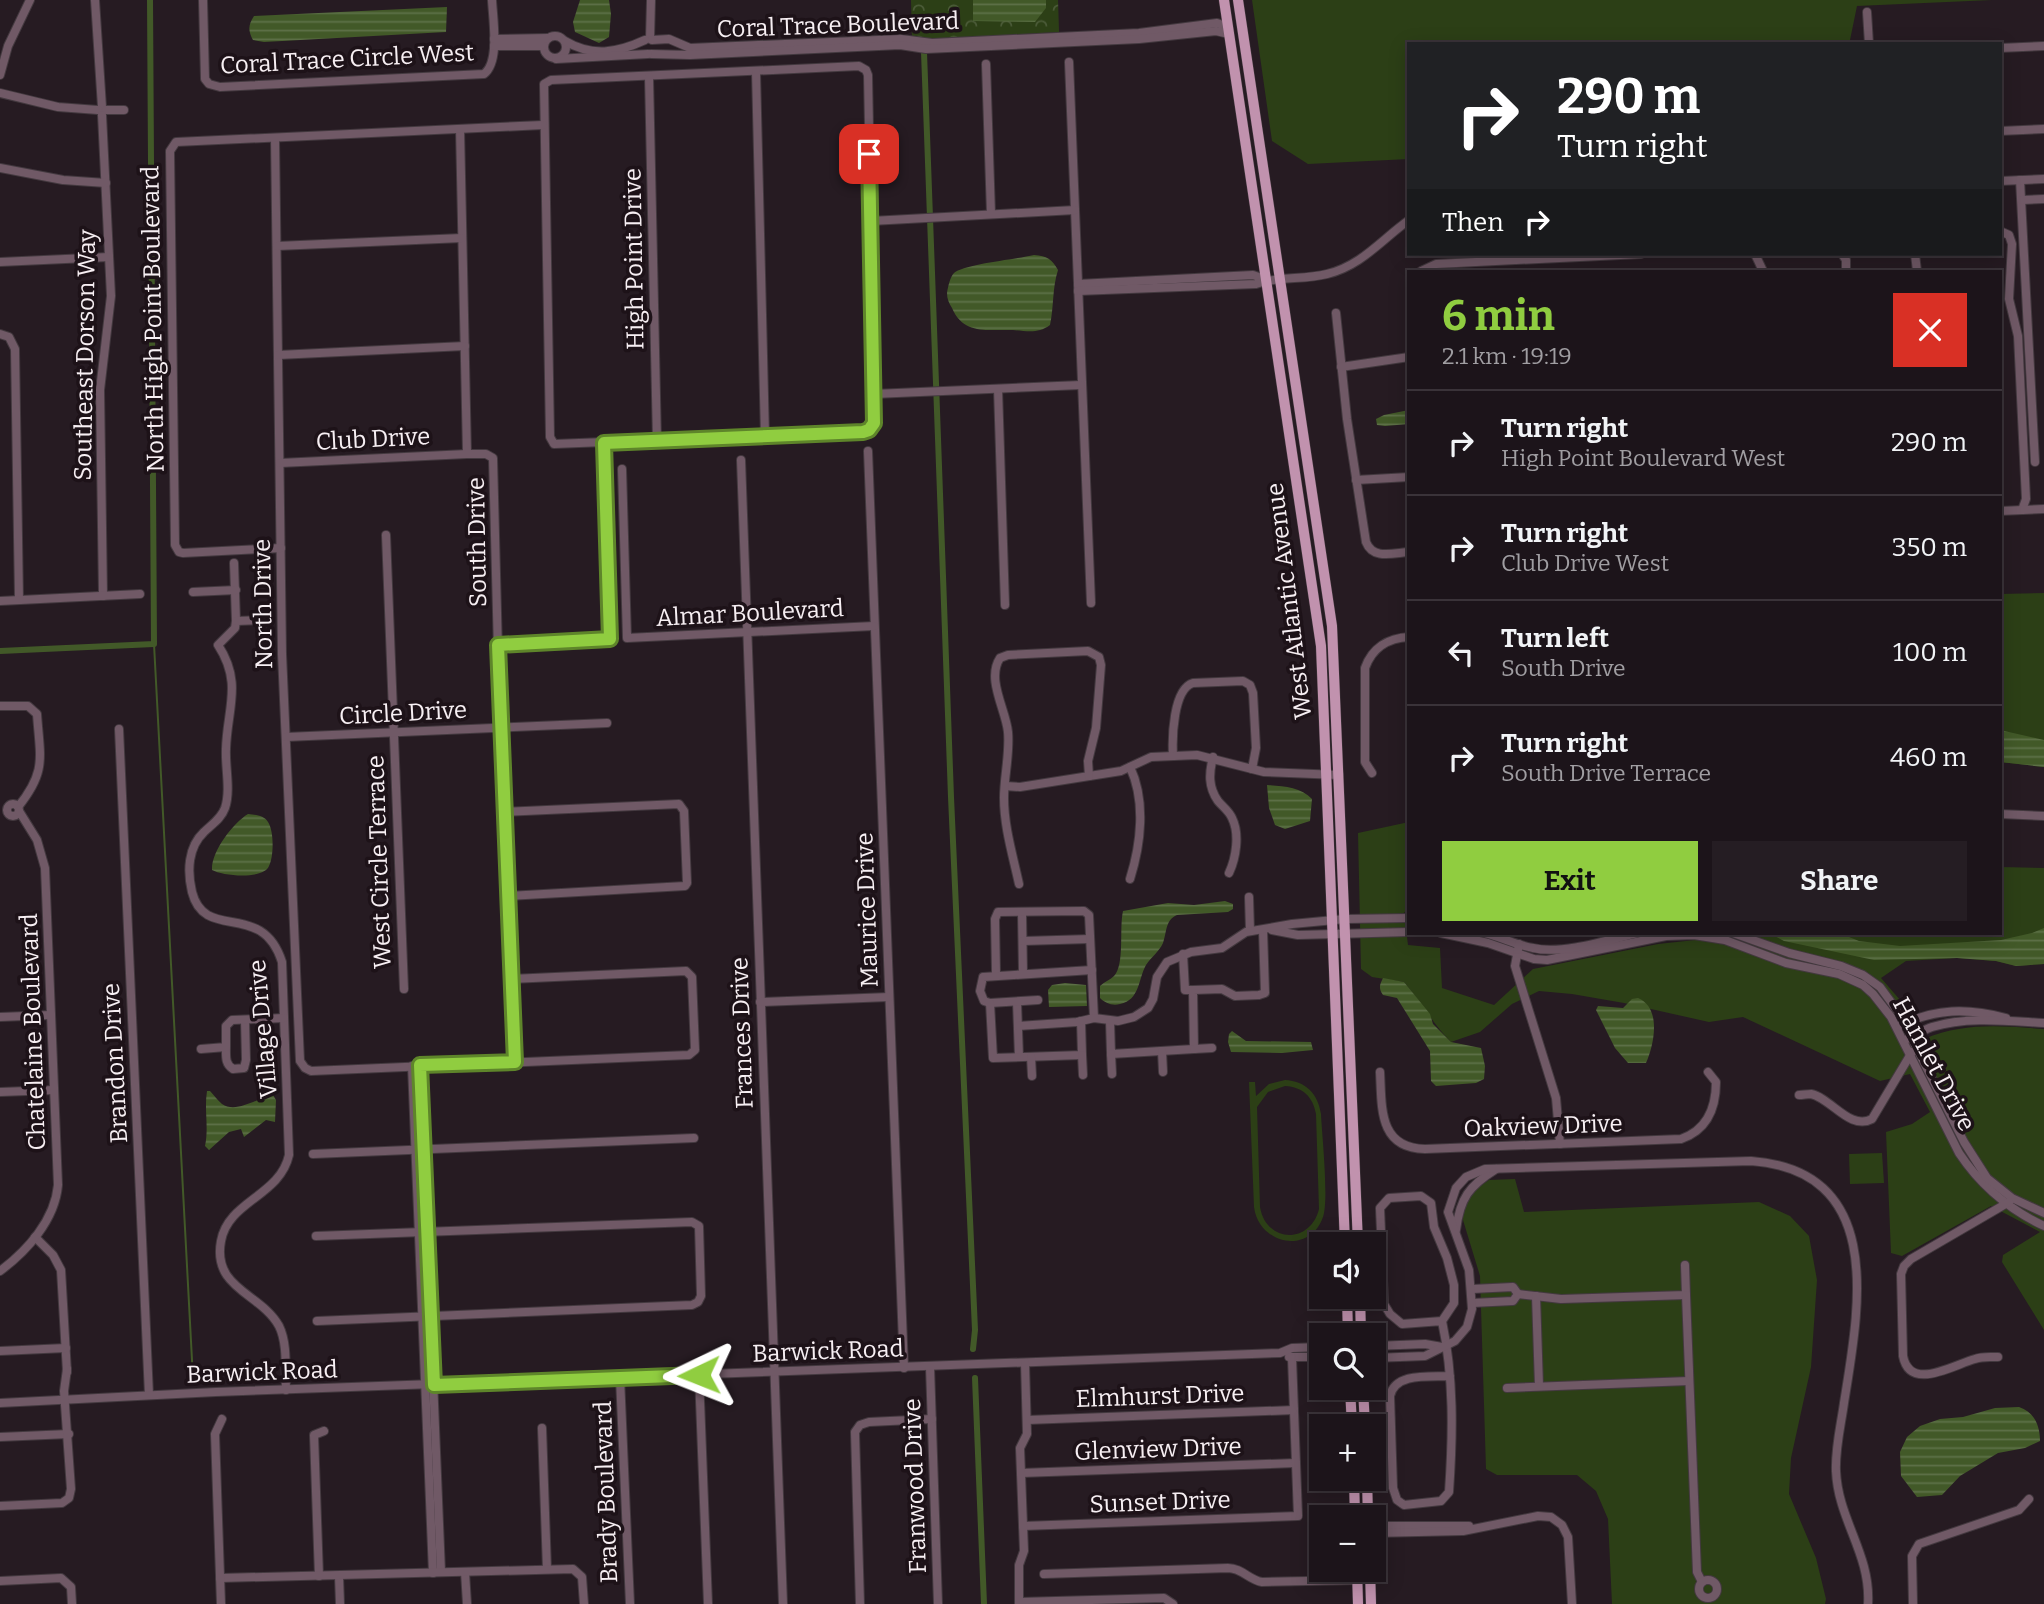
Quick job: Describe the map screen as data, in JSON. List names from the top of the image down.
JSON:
{
  "streets": {
    "main road": ["West Atlantic Avenue"],
    "street": [
      "Coral Trace Boulevard",
      "Coral Trace Circle West",
      "High Point Drive",
      "North High Point Boulevard",
      "Southeast Dorson Way",
      "Club Drive",
      "South Drive",
      "North Drive",
      "Almar Boulevard",
      "Circle Drive",
      "West Circle Terrace",
      "Maurice Drive",
      "Village Drive",
      "Chatelaine Boulevard",
      "Frances Drive",
      "Brandon Drive",
      "Hamlet Drive",
      "Oakview Drive",
      "Barwick Road",
      "Elmhurst Drive",
      "Glenview Drive",
      "Franwood Drive",
      "Brady Boulevard",
      "Sunset Drive"
    ]
  },
  "crossings": [
    ["Coral Trace Boulevard", "Coral Trace Circle West"],
    ["North High Point Boulevard", "South Drive"],
    ["North High Point Boulevard", "North Drive"],
    ["Club Drive", "South Drive"],
    ["Club Drive", "North Drive"],
    ["South Drive", "Circle Drive"],
    ["North Drive", "Circle Drive"],
    ["Almar Boulevard", "Maurice Drive"],
    ["Almar Boulevard", "Frances Drive"],
    ["Circle Drive", "West Circle Terrace"],
    ["Maurice Drive", "Barwick Road"],
    ["Village Drive", "Barwick Road"],
    ["Frances Drive", "Barwick Road"],
    ["Brandon Drive", "Barwick Road"],
    ["Barwick Road", "Franwood Drive"],
    ["Barwick Road", "Brady Boulevard"],
    ["Glenview Drive", "Sunset Drive"]
  ],
  "page": {
    "turn": ["290 m", "Turn right"],
    "then": "Then",
    "heading": ["6 min", "2.1 km · 19:19"],
    "list": [
      {
        "name": "Turn right",
        "note": "High Point Boulevard West",
        "value": "290 m"
      },
      {
        "name": "Turn right",
        "note": "Club Drive West",
        "value": "350 m"
      },
      {
        "name": "Turn left",
        "note": "South Drive",
        "value": "100 m"
      },
      {
        "name": "Turn right",
        "note": "South Drive Terrace",
        "value": "460 m"
      }
    ],
    "buttons": ["Exit", "Share"],
    "map_buttons": ["+", "−"]
  }
}
